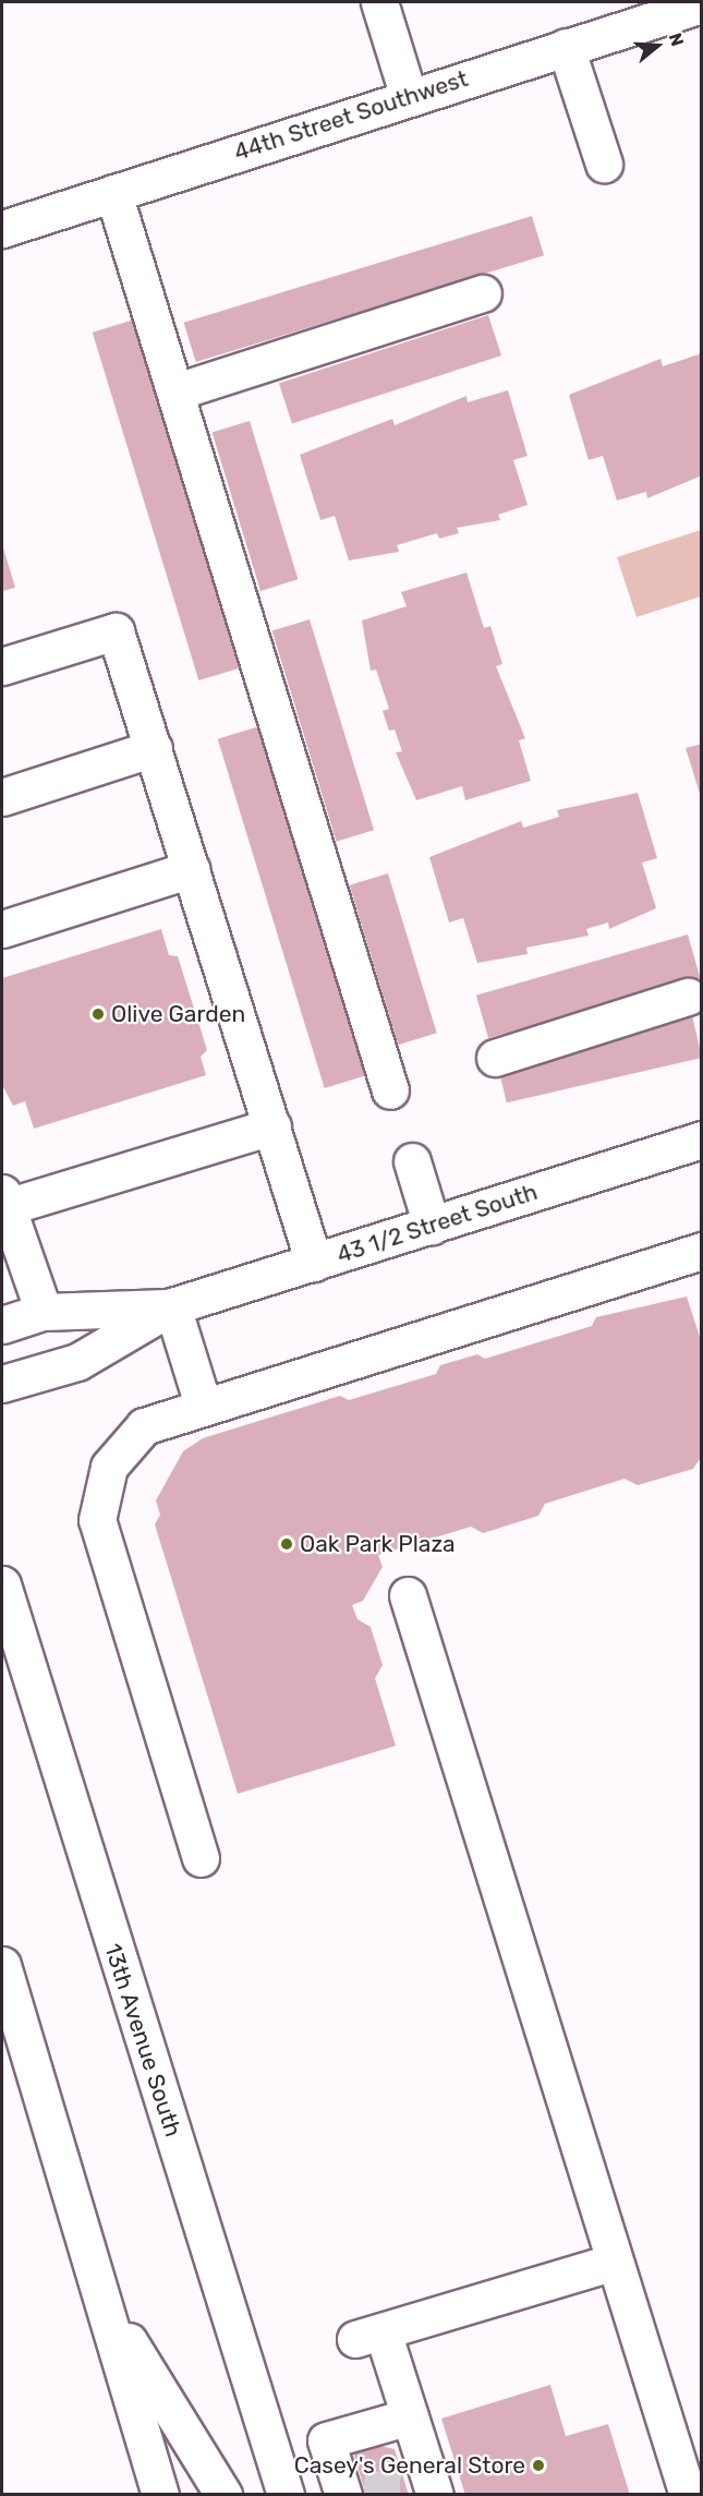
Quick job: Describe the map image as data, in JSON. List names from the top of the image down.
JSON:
{
  "streets": {
    "main road": ["44th Street Southwest", "43 1/2 Street South", "13th Avenue South"]
  },
  "places": ["Olive Garden", "Oak Park Plaza", "Casey's General Store"],
  "north": "right"
}
